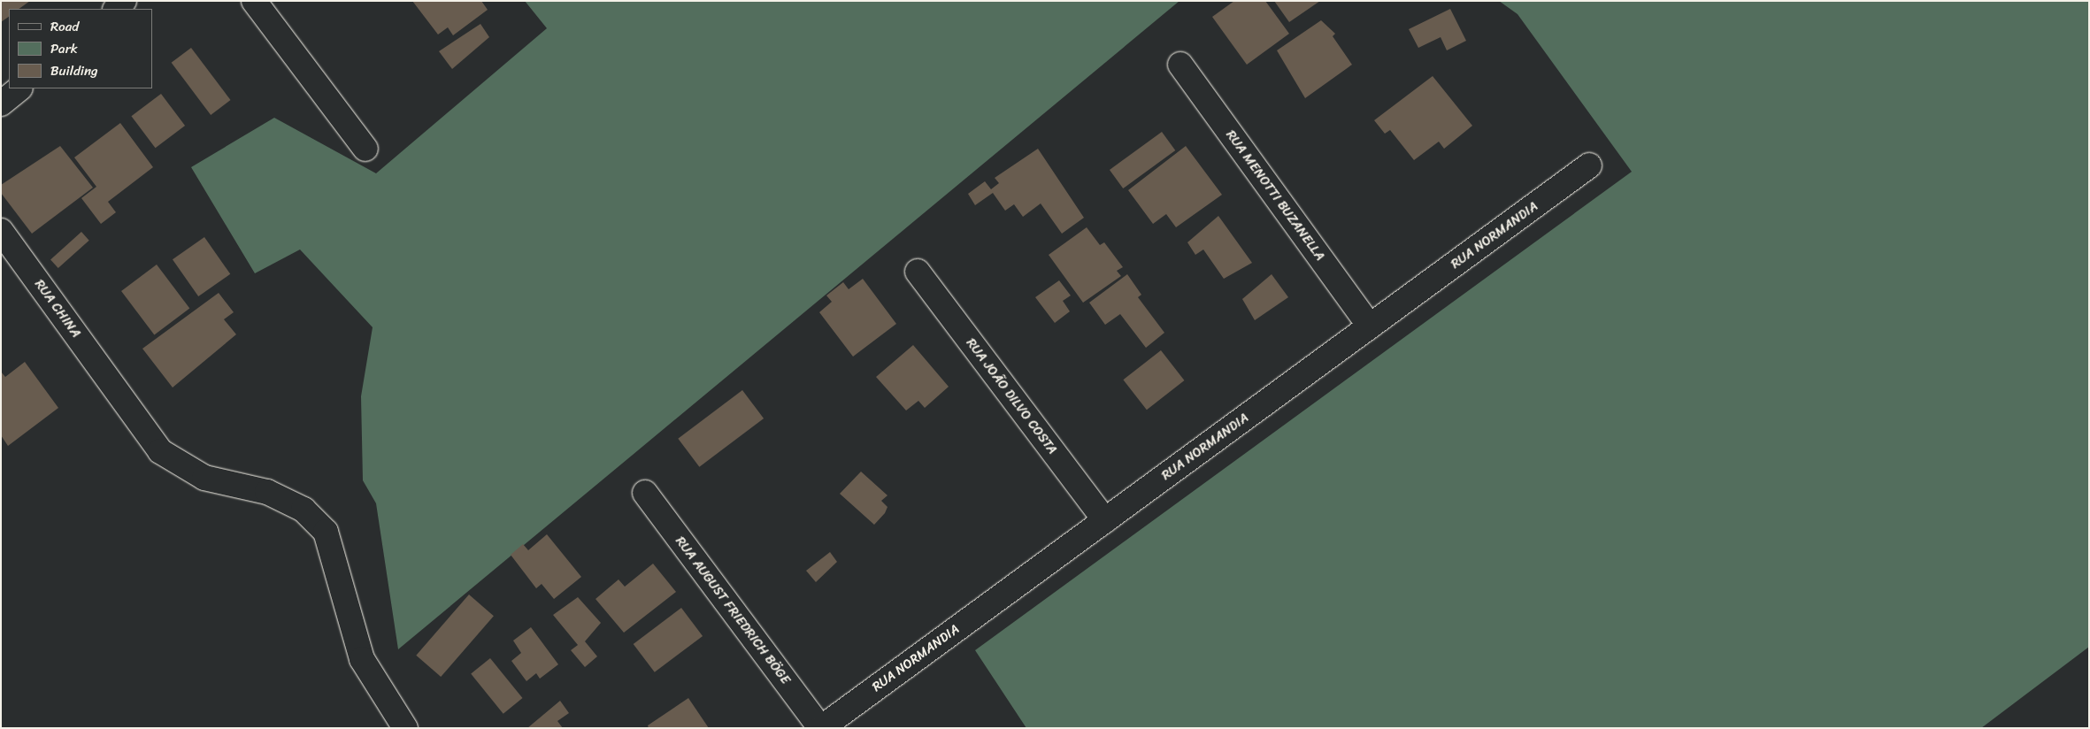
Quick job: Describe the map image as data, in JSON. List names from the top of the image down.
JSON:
{
  "streets": {
    "street": [
      "RUA MENOTTI BUZANELLA",
      "RUA NORMANDIA",
      "RUA CHINA",
      "RUA JOÃO DILVO COSTA",
      "RUA AUGUST FRIEDRICH BÖGE"
    ]
  },
  "crossings": [
    ["RUA MENOTTI BUZANELLA", "RUA NORMANDIA"],
    ["RUA NORMANDIA", "RUA JOÃO DILVO COSTA"],
    ["RUA NORMANDIA", "RUA AUGUST FRIEDRICH BÖGE"]
  ],
  "legend": ["Road", "Park", "Building"]
}
